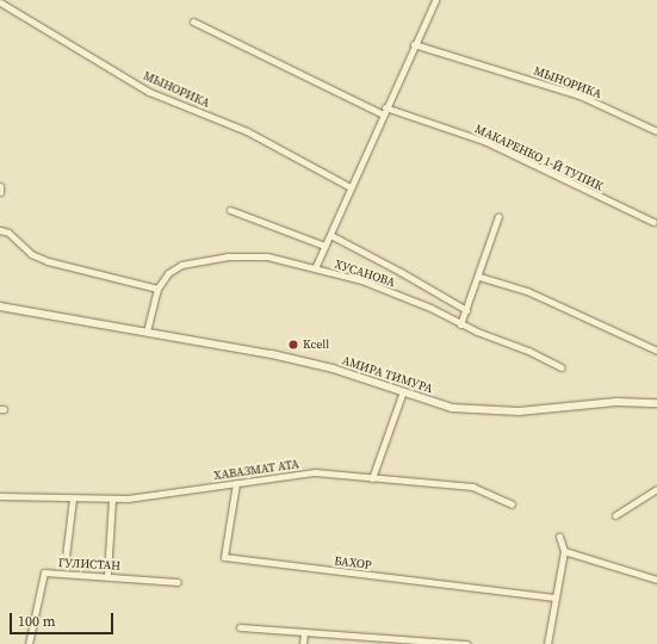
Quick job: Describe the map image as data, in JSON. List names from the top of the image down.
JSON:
{
  "streets": {
    "street": [
      "МЫНОРИКА",
      "МАКАРЕНКО 1-Й ТУПИК",
      "ХУСАНОВА",
      "АМИРА ТИМУРА",
      "ХАВАЗМАТ АТА",
      "БАХОР",
      "ГУЛИСТАН"
    ]
  },
  "crossings": [
    ["ХУСАНОВА", "АМИРА ТИМУРА"],
    ["ХАВАЗМАТ АТА", "БАХОР"]
  ],
  "places": ["Kcell"],
  "scale_bar": "100 m"
}
